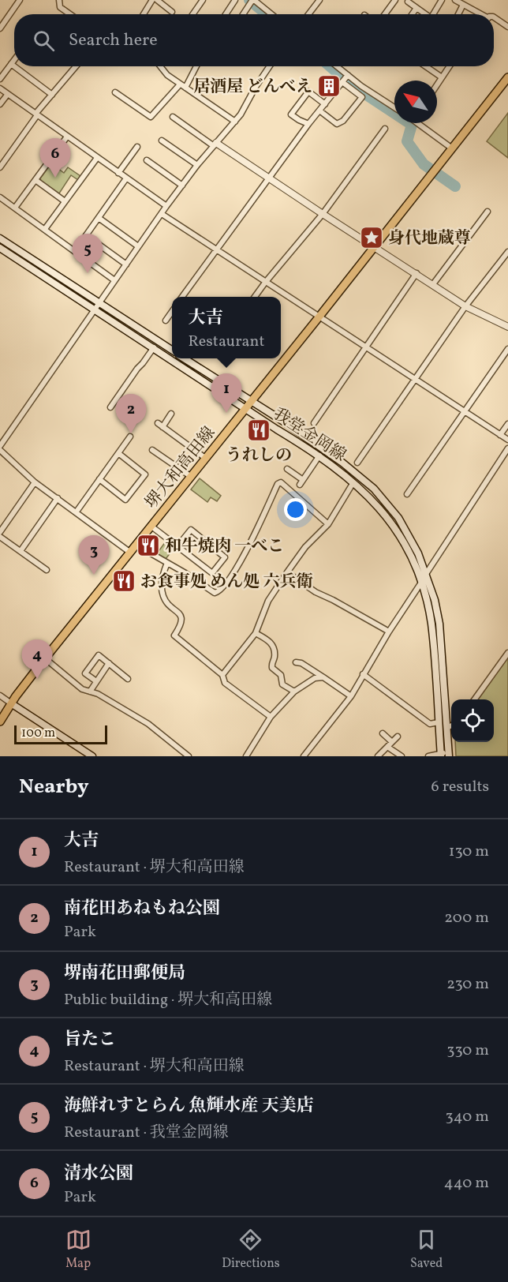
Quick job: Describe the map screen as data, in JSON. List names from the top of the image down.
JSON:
{
  "streets": {
    "main road": ["我堂金岡線", "堺大和高田線"]
  },
  "crossings": [
    ["我堂金岡線", "堺大和高田線"]
  ],
  "places": {
    "building": ["居酒屋 どんべえ"],
    "place": ["身代地蔵尊"],
    "restaurant": ["うれしの", "和牛焼肉 一べこ", "お食事処 めん処 六兵衛"]
  },
  "scale_bar": "100 m",
  "north": "top left",
  "page": {
    "search": "Search here",
    "pins": [
      "6",
      "5",
      "1",
      "2",
      "3",
      "4"
    ],
    "popup": ["大吉", "Restaurant"],
    "scale": "100 m",
    "heading": ["Nearby", "6 results"],
    "list": [
      {
        "mark": "1",
        "name": "大吉",
        "note": "Restaurant · 堺大和高田線",
        "value": "130 m"
      },
      {
        "mark": "2",
        "name": "南花田あねもね公園",
        "note": "Park",
        "value": "200 m"
      },
      {
        "mark": "3",
        "name": "堺南花田郵便局",
        "note": "Public building · 堺大和高田線",
        "value": "230 m"
      },
      {
        "mark": "4",
        "name": "旨たこ",
        "note": "Restaurant · 堺大和高田線",
        "value": "330 m"
      },
      {
        "mark": "5",
        "name": "海鮮れすとらん 魚輝水産 天美店",
        "note": "Restaurant · 我堂金岡線",
        "value": "340 m"
      },
      {
        "mark": "6",
        "name": "清水公園",
        "note": "Park",
        "value": "440 m"
      }
    ],
    "nav": ["Map", "Directions", "Saved"]
  }
}
